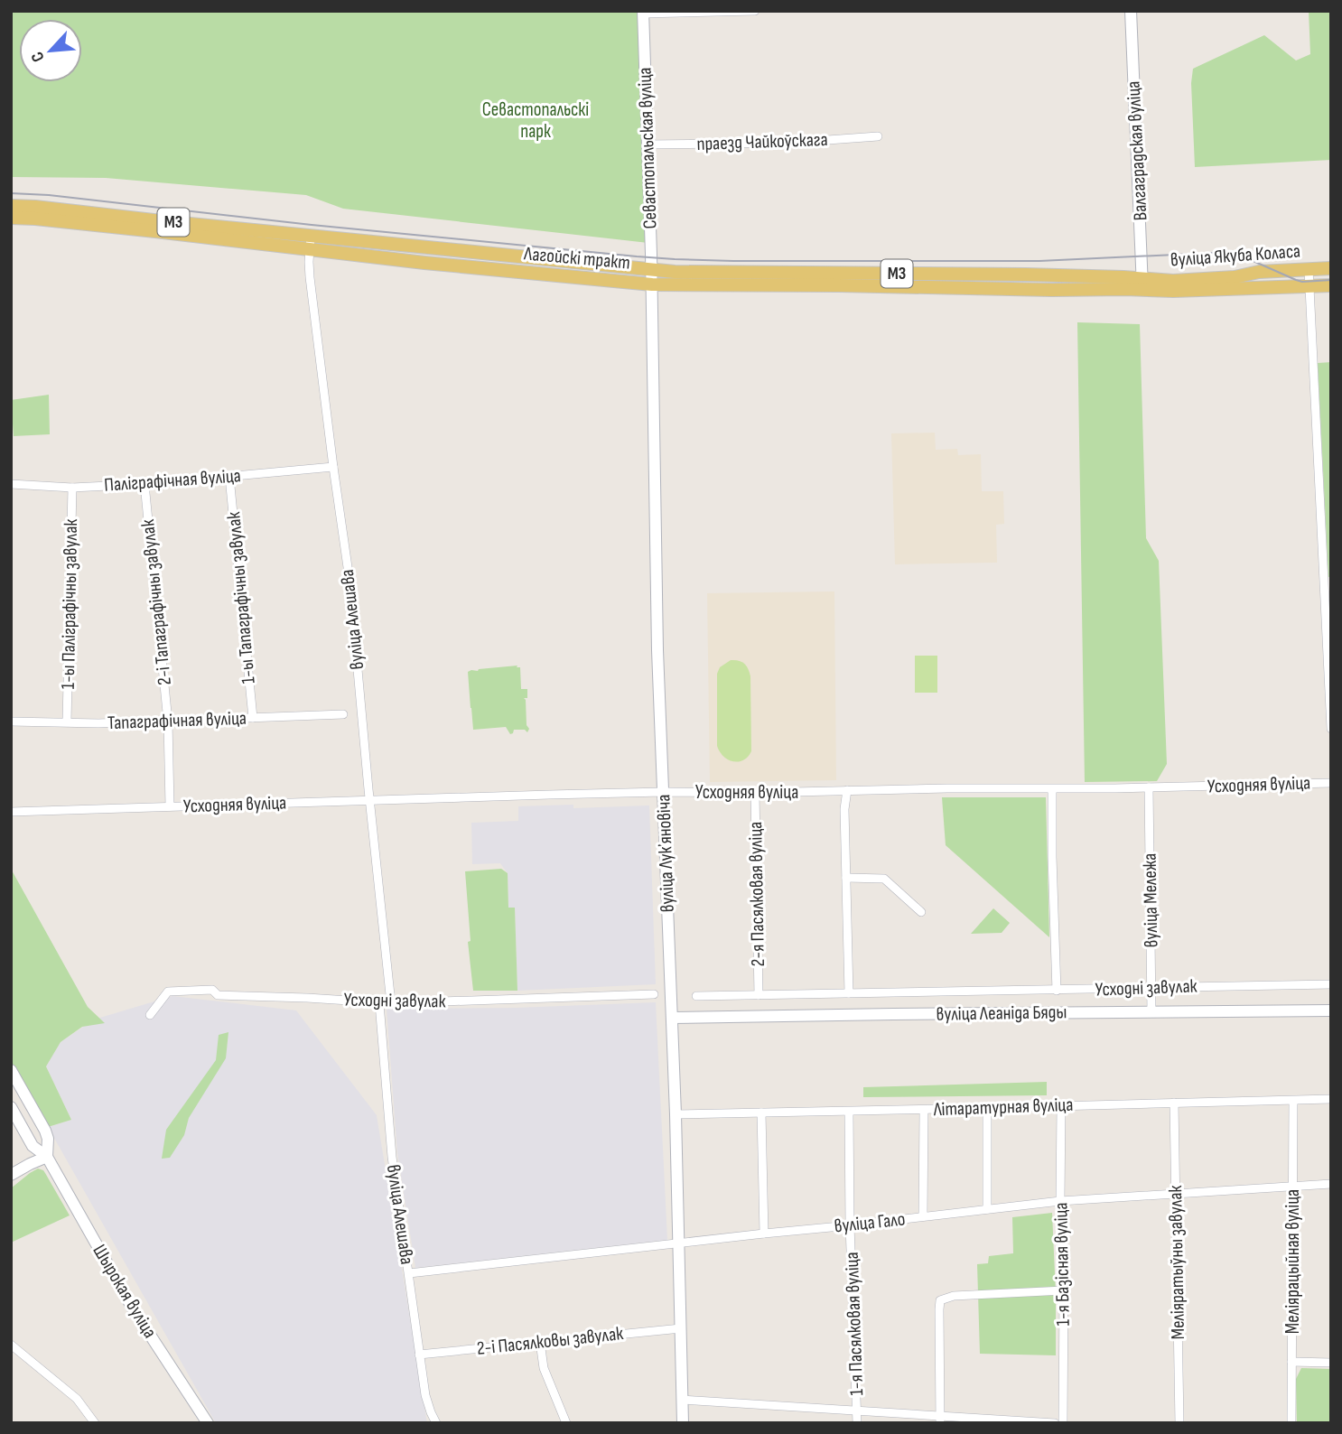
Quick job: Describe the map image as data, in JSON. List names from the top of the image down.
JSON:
{
  "streets": {
    "main road": [
      "Севастопальская вуліца",
      "Валгаградская вуліца",
      "М3",
      "вуліца Якуба Коласа",
      "Лагойскі тракт",
      "вуліца Лукʼяновіча",
      "вуліца Леаніда Бяды",
      "Шырокая вуліца"
    ],
    "street": [
      "праезд Чайкоўскага",
      "Паліграфічная вуліца",
      "1-ы Тапаграфічны завулак",
      "2-і Тапаграфічны завулак",
      "1-ы Паліграфічны завулак",
      "вуліца Алешава",
      "Тапаграфічная вуліца",
      "Усходняя вуліца",
      "2-я Пасялковая вуліца",
      "вуліца Мележа",
      "Усходні завулак",
      "Літаратурная вуліца",
      "вуліца Гало",
      "Меліярацыйная вуліца",
      "Меліяратыўны завулак",
      "1-я Базісная вуліца",
      "1-я Пасялковая вуліца",
      "2-і Пасялковы завулак"
    ]
  },
  "crossings": [
    ["праезд Чайкоўскага", "Севастопальская вуліца"],
    ["Севастопальская вуліца", "Лагойскі тракт"],
    ["Севастопальская вуліца", "вуліца Лукʼяновіча"],
    ["Валгаградская вуліца", "вуліца Якуба Коласа"],
    ["Валгаградская вуліца", "Лагойскі тракт"],
    ["вуліца Якуба Коласа", "Лагойскі тракт"],
    ["Лагойскі тракт", "вуліца Алешава"],
    ["Лагойскі тракт", "вуліца Лукʼяновіча"],
    ["Паліграфічная вуліца", "1-ы Тапаграфічны завулак"],
    ["Паліграфічная вуліца", "2-і Тапаграфічны завулак"],
    ["Паліграфічная вуліца", "1-ы Паліграфічны завулак"],
    ["Паліграфічная вуліца", "вуліца Алешава"],
    ["1-ы Тапаграфічны завулак", "Тапаграфічная вуліца"],
    ["2-і Тапаграфічны завулак", "Тапаграфічная вуліца"],
    ["2-і Тапаграфічны завулак", "Усходняя вуліца"],
    ["1-ы Паліграфічны завулак", "Тапаграфічная вуліца"],
    ["вуліца Алешава", "Усходняя вуліца"],
    ["вуліца Алешава", "Усходні завулак"],
    ["вуліца Алешава", "вуліца Гало"],
    ["вуліца Алешава", "2-і Пасялковы завулак"],
    ["Усходняя вуліца", "вуліца Лукʼяновіча"],
    ["Усходняя вуліца", "2-я Пасялковая вуліца"],
    ["Усходняя вуліца", "вуліца Мележа"],
    ["вуліца Лукʼяновіча", "вуліца Леаніда Бяды"],
    ["вуліца Лукʼяновіча", "Літаратурная вуліца"],
    ["вуліца Лукʼяновіча", "вуліца Гало"],
    ["вуліца Лукʼяновіча", "2-і Пасялковы завулак"],
    ["2-я Пасялковая вуліца", "Усходні завулак"],
    ["вуліца Мележа", "Усходні завулак"],
    ["вуліца Мележа", "вуліца Леаніда Бяды"],
    ["Літаратурная вуліца", "Меліярацыйная вуліца"],
    ["Літаратурная вуліца", "Меліяратыўны завулак"],
    ["Літаратурная вуліца", "1-я Базісная вуліца"],
    ["Літаратурная вуліца", "1-я Пасялковая вуліца"],
    ["вуліца Гало", "Меліярацыйная вуліца"],
    ["вуліца Гало", "Меліяратыўны завулак"],
    ["вуліца Гало", "1-я Базісная вуліца"],
    ["вуліца Гало", "1-я Пасялковая вуліца"]
  ],
  "parks": ["Севастопальскі парк"],
  "north": "bottom left"
}
